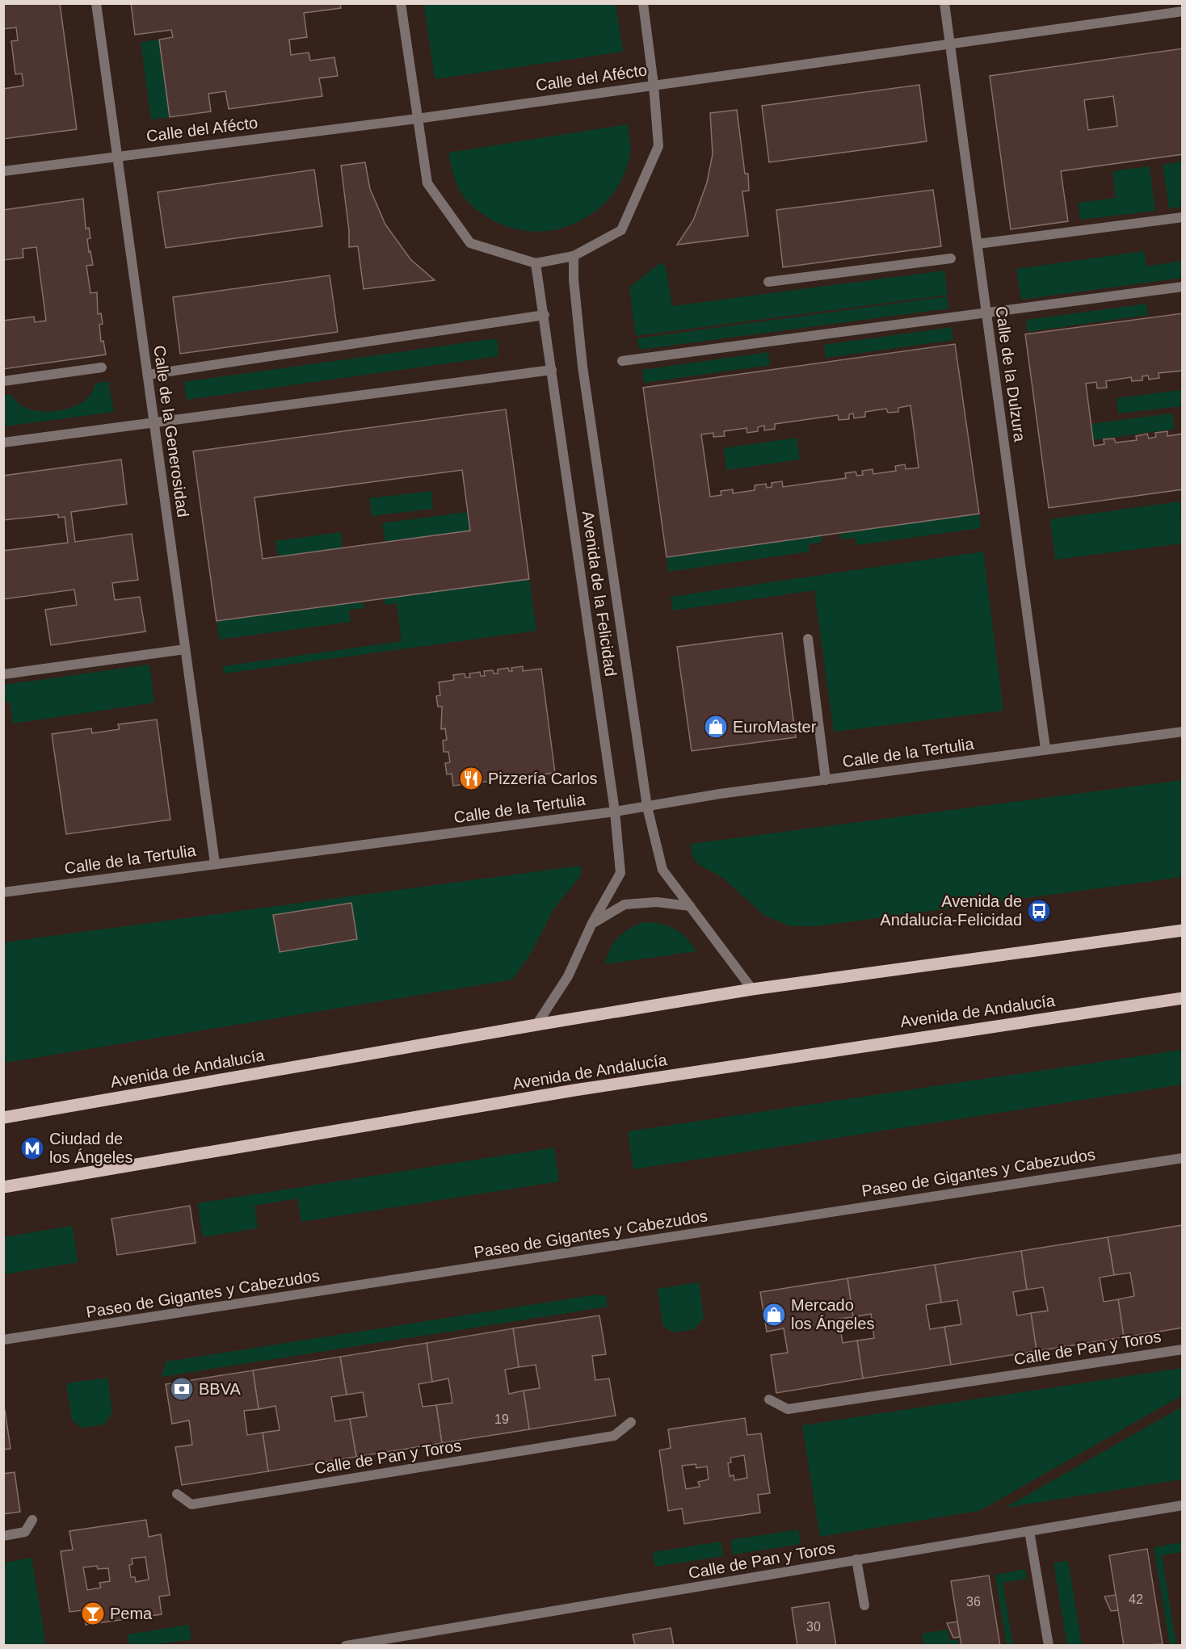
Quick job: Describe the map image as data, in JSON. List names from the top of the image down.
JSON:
{
  "streets": {
    "main road": ["Avenida de Andalucía"],
    "street": [
      "Calle del Afécto",
      "Calle de la Dulzura",
      "Calle de la Generosidad",
      "Avenida de la Felicidad",
      "Calle de la Tertulia",
      "Paseo de Gigantes y Cabezudos",
      "Calle de Pan y Toros"
    ]
  },
  "crossings": [
    ["Calle del Afécto", "Calle de la Dulzura"],
    ["Calle del Afécto", "Calle de la Generosidad"],
    ["Calle de la Dulzura", "Calle de la Tertulia"],
    ["Calle de la Generosidad", "Calle de la Tertulia"],
    ["Avenida de la Felicidad", "Calle de la Tertulia"],
    ["Avenida de la Felicidad", "Avenida de Andalucía"]
  ],
  "places": {
    "shop": ["EuroMaster", "Mercado los Ángeles"],
    "restaurant": ["Pizzería Carlos"],
    "bus stop": ["Avenida de Andalucía-Felicidad"],
    "metro station": ["Ciudad de los Ángeles"],
    "bank": ["BBVA"],
    "bar": ["Pema"]
  },
  "house_numbers": [
    "19",
    "42",
    "36",
    "30"
  ]
}
